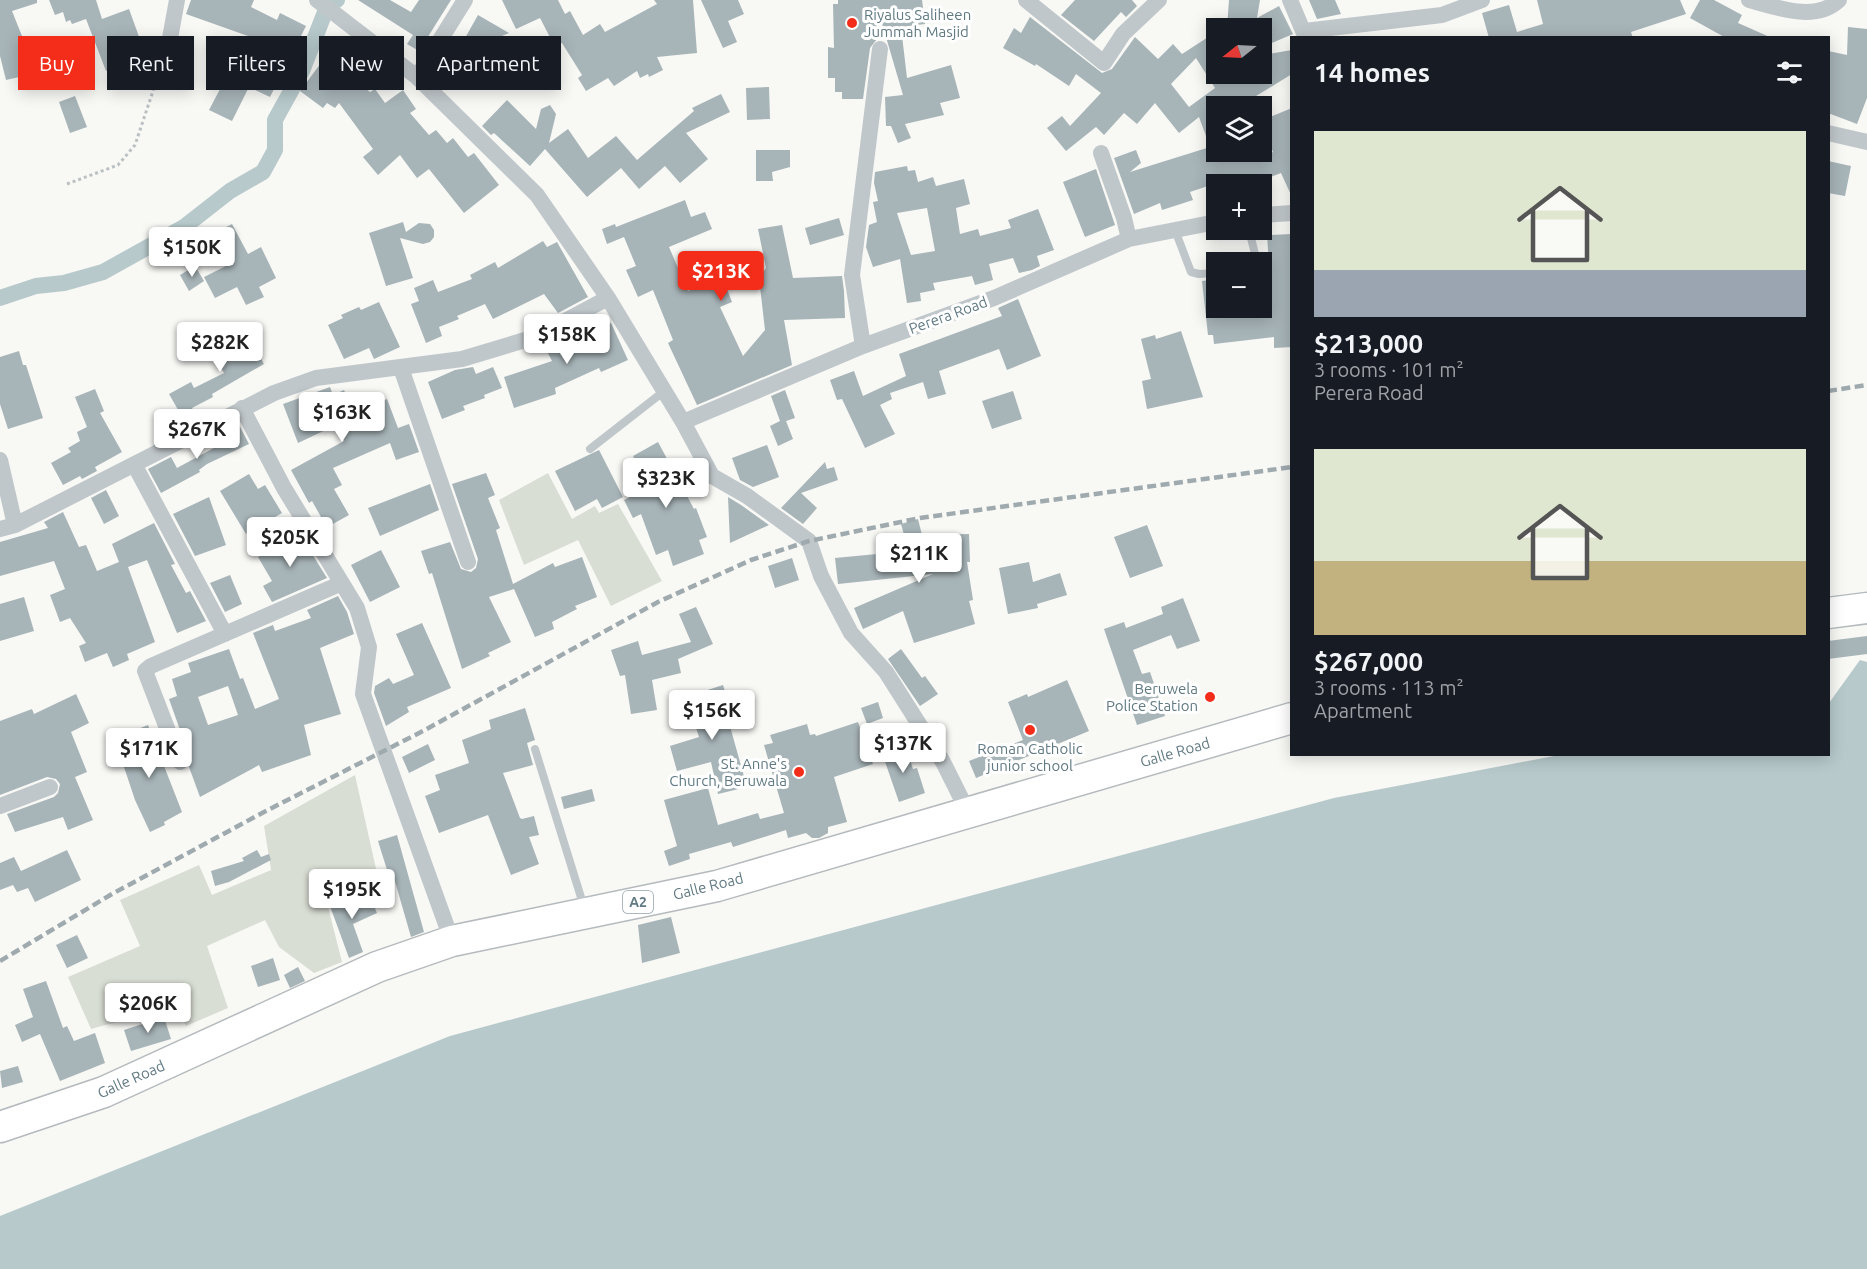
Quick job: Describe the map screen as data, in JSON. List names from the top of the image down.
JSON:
{
  "streets": {
    "highway": ["Galle Road", "A2"],
    "street": ["Perera Road"]
  },
  "places": [
    "Riyalus Saliheen Jummah Masjid",
    "Beruwela Police Station",
    "Roman Catholic junior school",
    "St. Anne's Church, Beruwala"
  ],
  "north": "left",
  "page": {
    "map_buttons": ["+", "−"],
    "chip": [
      "Buy",
      "Rent",
      "Filters",
      "New",
      "Apartment"
    ],
    "heading": "14 homes",
    "list": [
      {
        "name": "$213,000",
        "note": "3 rooms · 101 m² · Perera Road"
      },
      {
        "name": "$267,000",
        "note": "3 rooms · 113 m² · Apartment"
      }
    ],
    "price": [
      "$150K",
      "$213K",
      "$158K",
      "$282K",
      "$163K",
      "$267K",
      "$323K",
      "$205K",
      "$211K",
      "$156K",
      "$137K",
      "$171K",
      "$195K",
      "$206K"
    ]
  }
}
